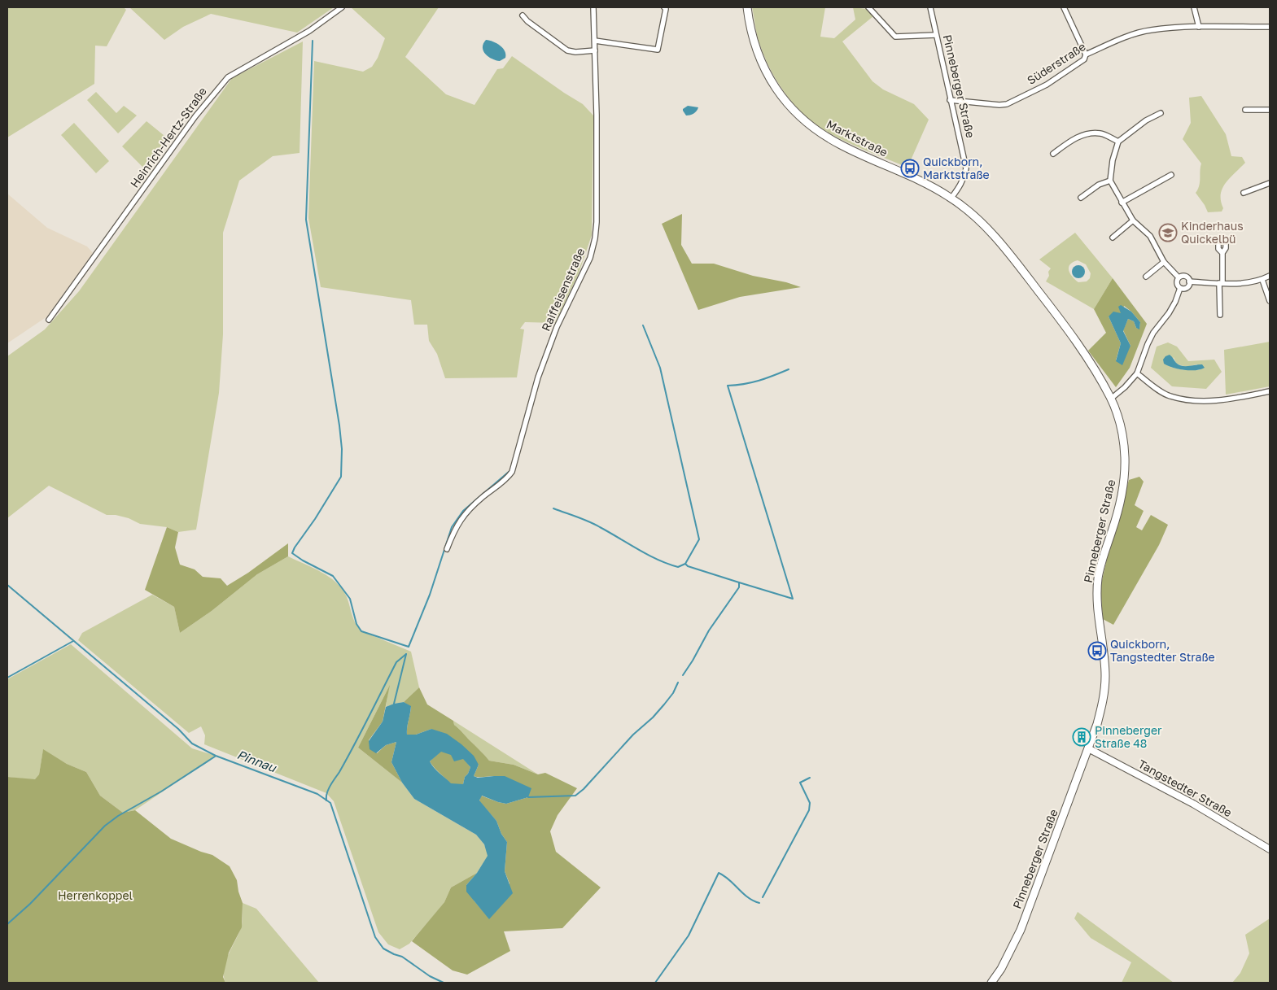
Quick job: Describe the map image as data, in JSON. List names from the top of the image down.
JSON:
{
  "streets": {
    "main road": ["Pinneberger Straße", "Marktstraße"],
    "street": [
      "Süderstraße",
      "Heinrich-Hertz-Straße",
      "Raiffeisenstraße",
      "Tangstedter Straße"
    ]
  },
  "crossings": [
    ["Süderstraße", "Pinneberger Straße"],
    ["Pinneberger Straße", "Marktstraße"],
    ["Pinneberger Straße", "Tangstedter Straße"]
  ],
  "water": ["Pinnau"],
  "parks": ["Herrenkoppel"],
  "places": {
    "bus stop": ["Quickborn, Marktstraße", "Quickborn, Tangstedter Straße"],
    "school or university": ["Kinderhaus Quickelbü"],
    "building": ["Pinneberger Straße 48"]
  }
}
